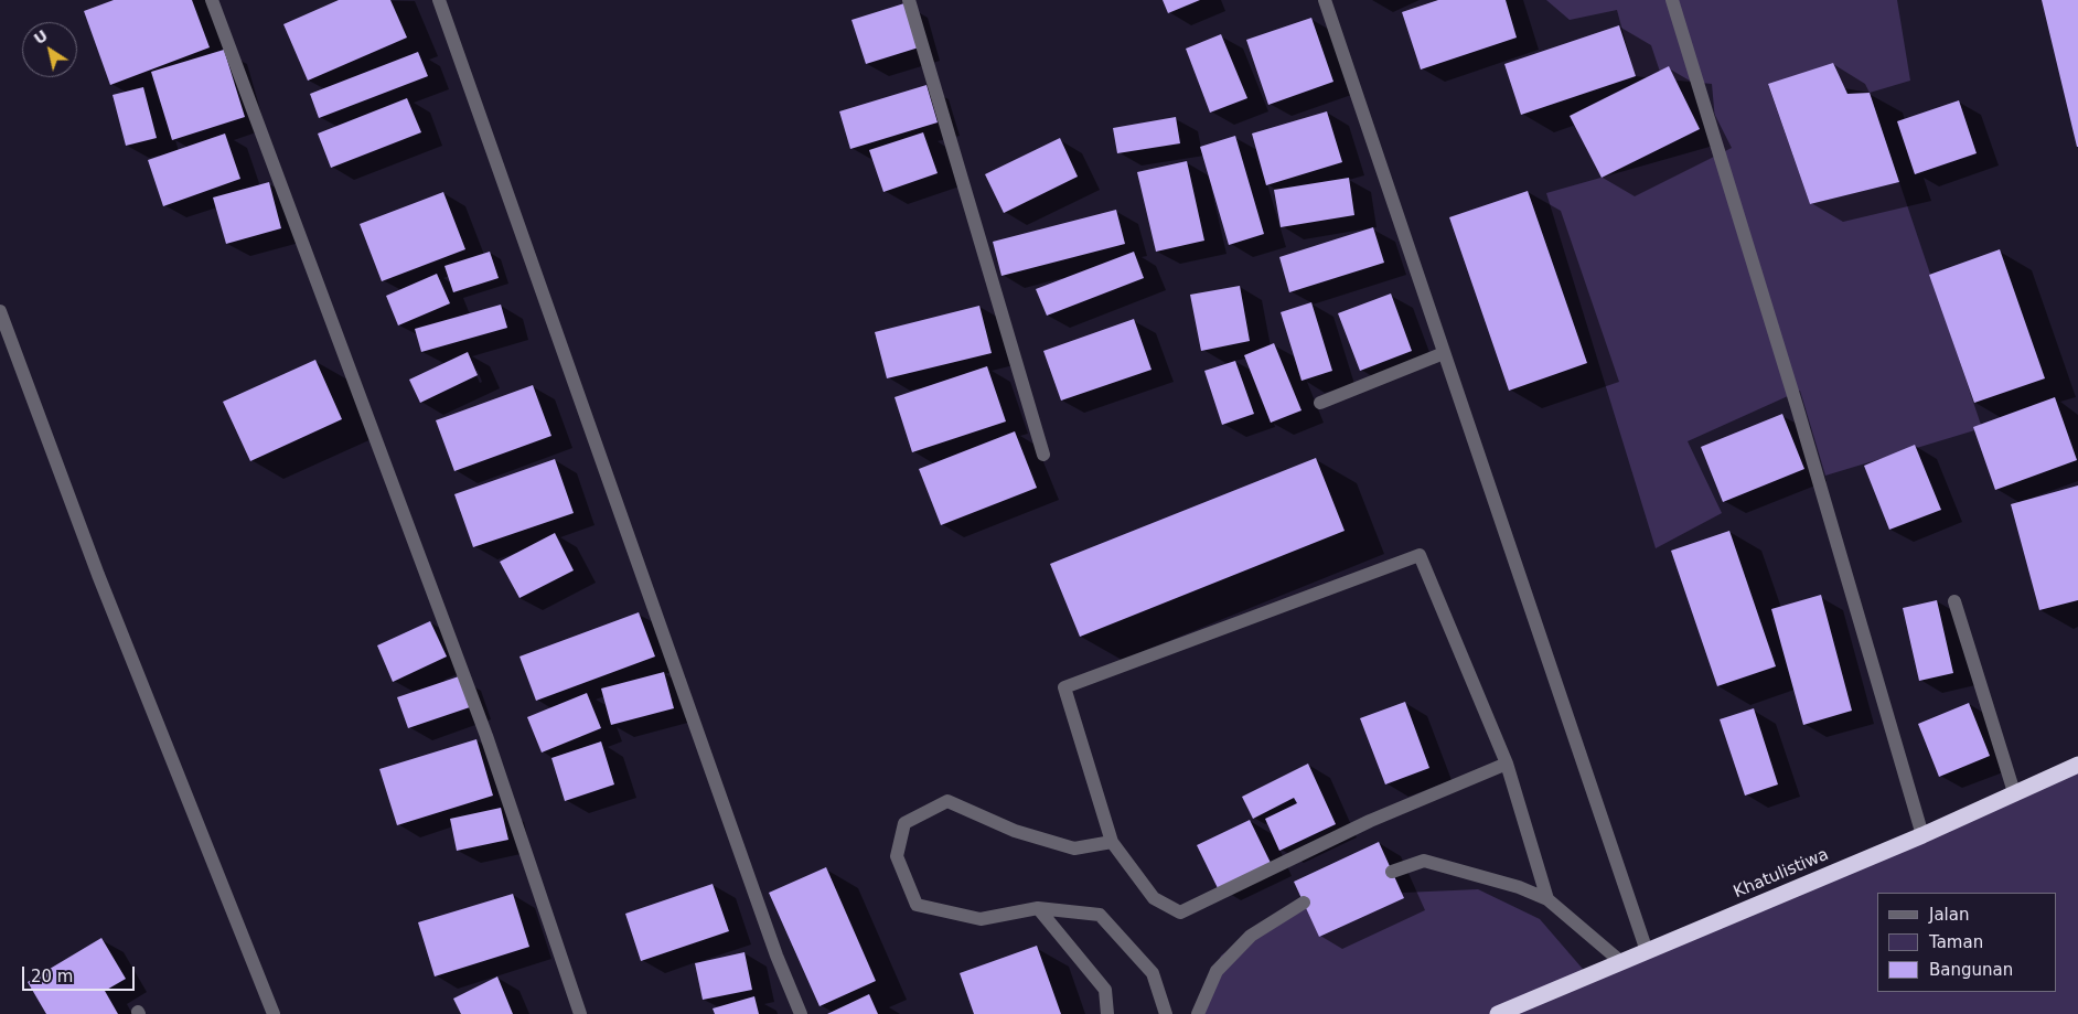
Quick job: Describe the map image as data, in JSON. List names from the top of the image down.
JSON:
{
  "streets": {
    "highway": ["Khatulistiwa"]
  },
  "legend": ["Jalan", "Taman", "Bangunan"],
  "scale_bar": "20 m",
  "north": "top left"
}
